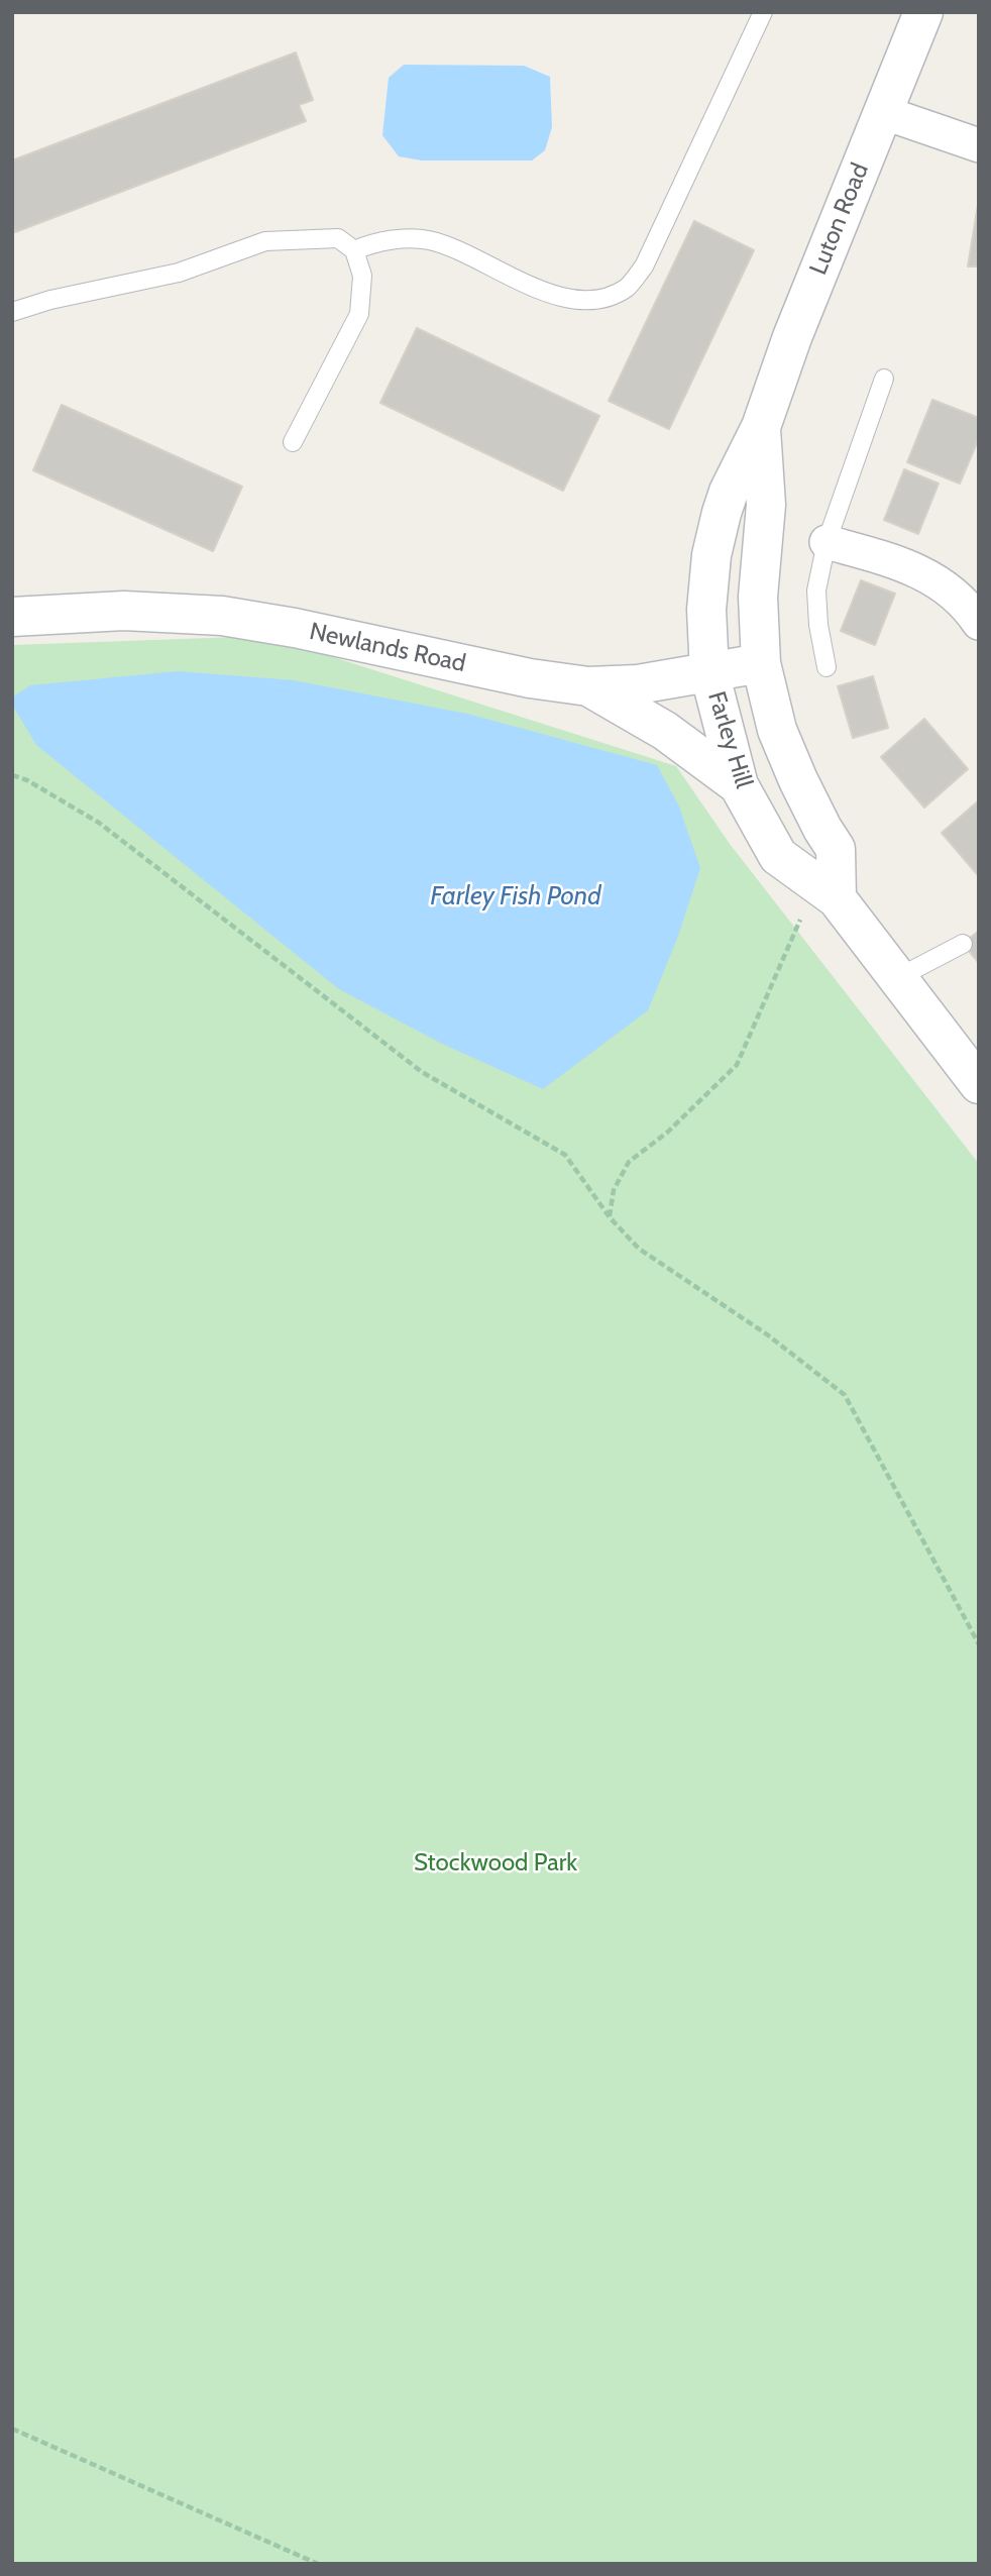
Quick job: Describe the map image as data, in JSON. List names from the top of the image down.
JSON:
{
  "streets": {
    "main road": ["Luton Road", "Newlands Road", "Farley Hill"]
  },
  "crossings": [
    ["Luton Road", "Newlands Road"],
    ["Luton Road", "Farley Hill"],
    ["Newlands Road", "Farley Hill"]
  ],
  "water": ["Farley Fish Pond"],
  "parks": ["Stockwood Park"]
}
